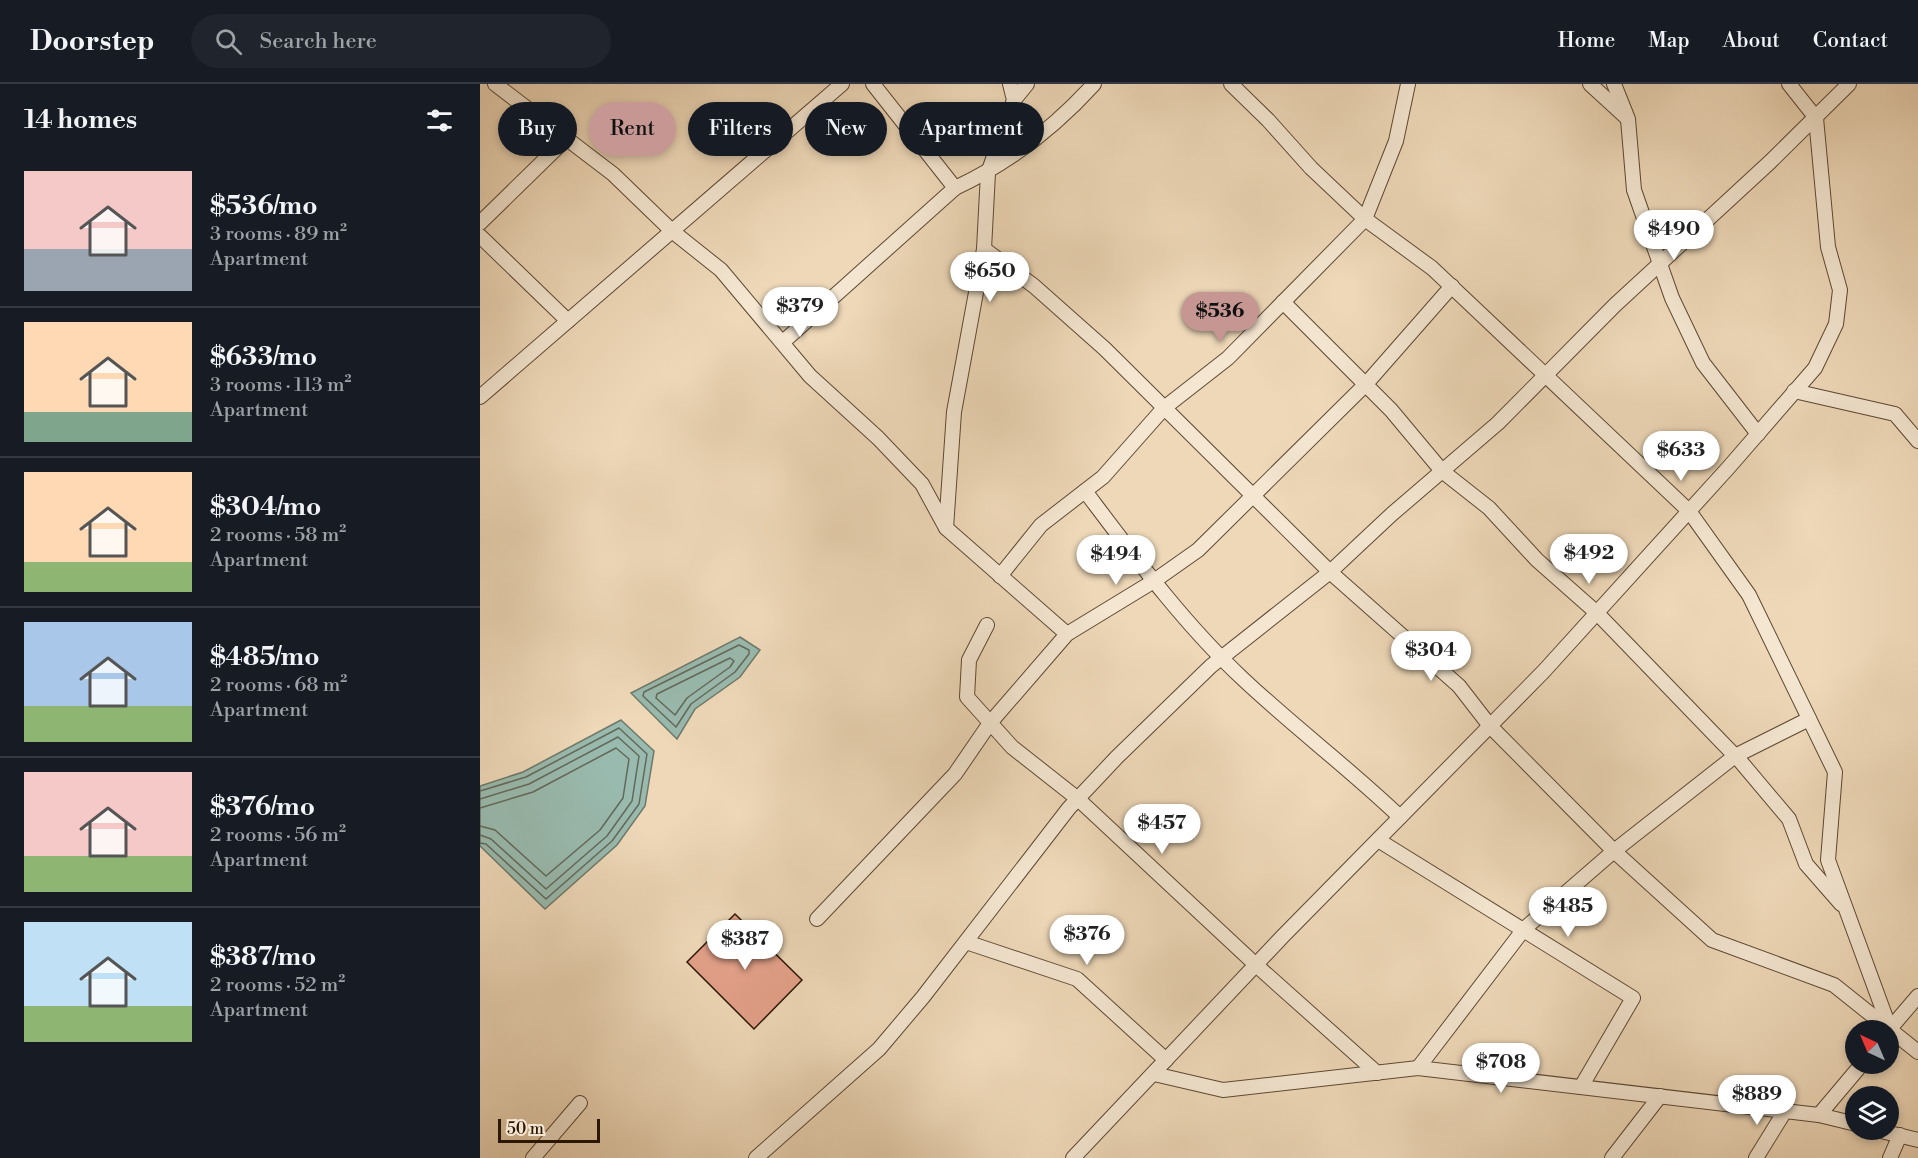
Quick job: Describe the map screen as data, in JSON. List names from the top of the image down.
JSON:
{
  "scale_bar": "50 m",
  "north": "top left",
  "page": {
    "header": "Doorstep",
    "search": "Search here",
    "nav": [
      "Home",
      "Map",
      "About",
      "Contact"
    ],
    "heading": "14 homes",
    "chip": [
      "Buy",
      "Rent",
      "Filters",
      "New",
      "Apartment"
    ],
    "list": [
      {
        "name": "$536/mo",
        "note": "3 rooms · 89 m² · Apartment"
      },
      {
        "name": "$633/mo",
        "note": "3 rooms · 113 m² · Apartment"
      },
      {
        "name": "$304/mo",
        "note": "2 rooms · 58 m² · Apartment"
      },
      {
        "name": "$485/mo",
        "note": "2 rooms · 68 m² · Apartment"
      },
      {
        "name": "$376/mo",
        "note": "2 rooms · 56 m² · Apartment"
      },
      {
        "name": "$387/mo",
        "note": "2 rooms · 52 m² · Apartment"
      }
    ],
    "price": [
      "$490",
      "$650",
      "$379",
      "$536",
      "$633",
      "$492",
      "$494",
      "$304",
      "$457",
      "$485",
      "$376",
      "$387",
      "$708",
      "$889"
    ],
    "scale": "50 m"
  }
}
